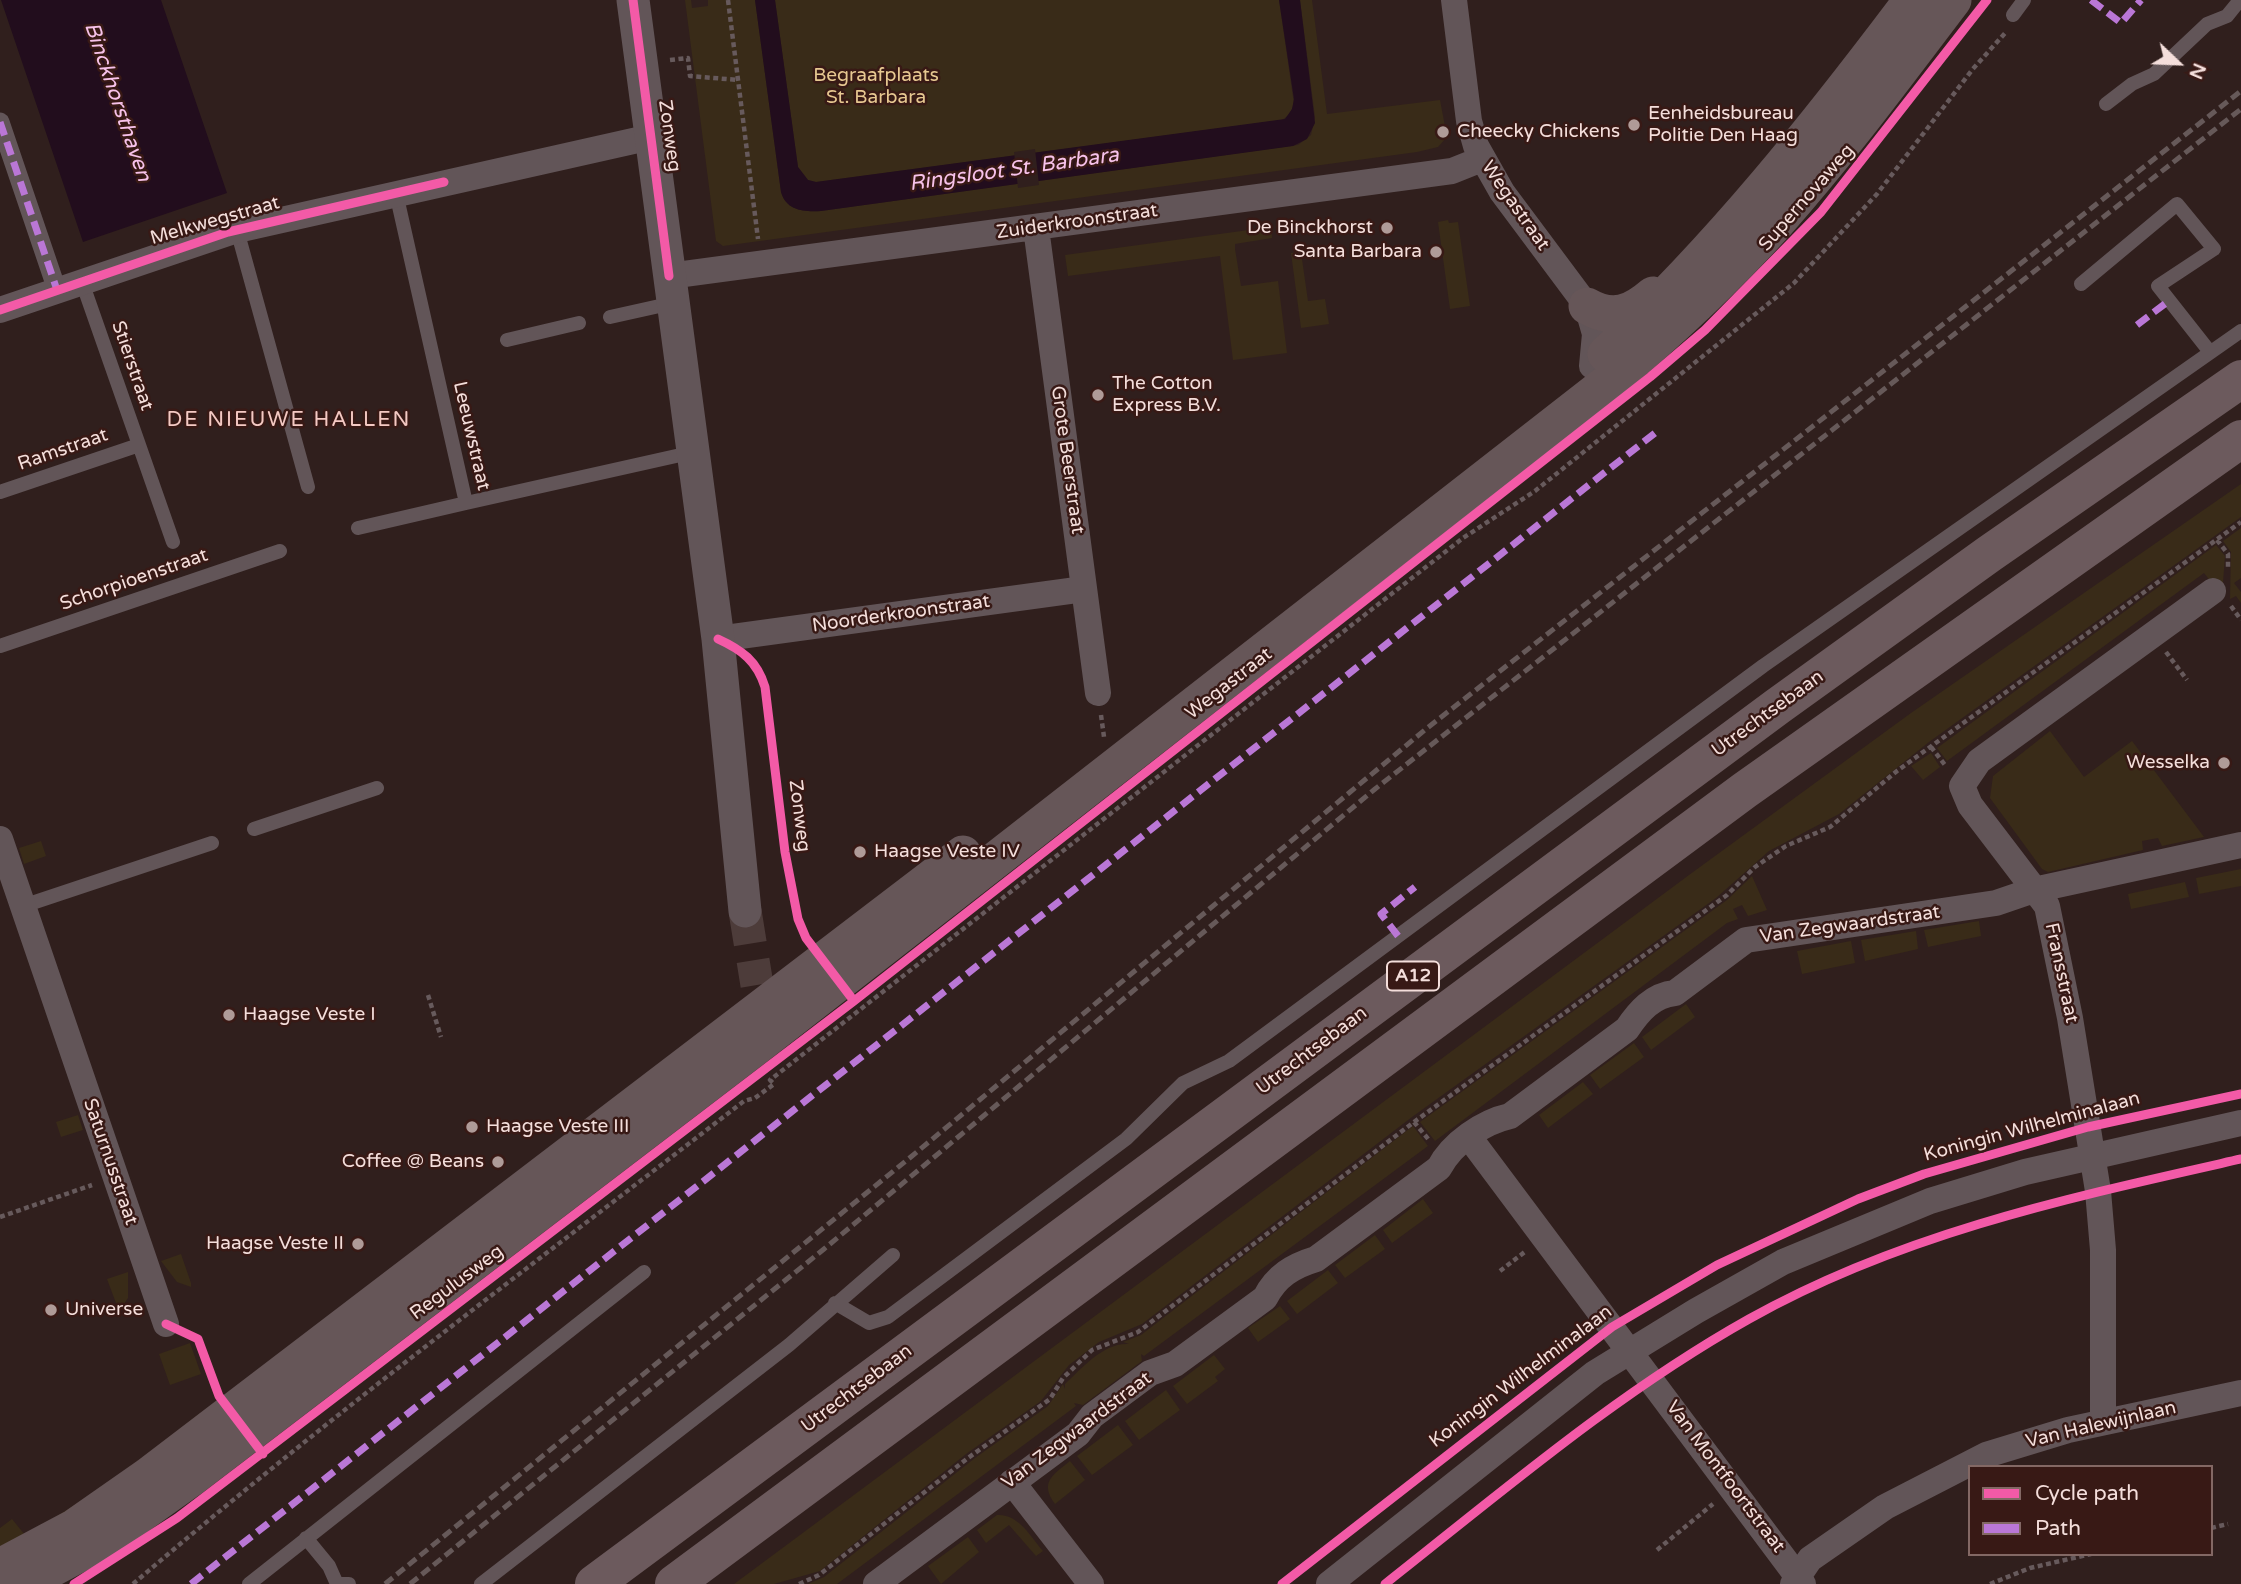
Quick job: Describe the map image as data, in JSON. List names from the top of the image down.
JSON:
{
  "streets": {
    "highway": ["Utrechtsebaan", "A12"],
    "main road": ["Supernovaweg", "Wegastraat", "Regulusweg"],
    "street": [
      "Zonweg",
      "Melkwegstraat",
      "Zuiderkroonstraat",
      "Grote Beerstraat",
      "Noorderkroonstraat",
      "Van Zegwaardstraat",
      "Fransstraat",
      "Saturnusstraat",
      "Van Halewijnlaan",
      "Van Montfoortstraat"
    ],
    "lane": [
      "Stierstraat",
      "Leeuwstraat",
      "Ramstraat",
      "Schorpioenstraat"
    ],
    "cycle path": ["Koningin Wilhelminalaan"]
  },
  "crossings": [
    ["Zonweg", "Melkwegstraat"],
    ["Zonweg", "Zuiderkroonstraat"],
    ["Zonweg", "Leeuwstraat"],
    ["Zonweg", "Noorderkroonstraat"],
    ["Supernovaweg", "Wegastraat"],
    ["Wegastraat", "Zuiderkroonstraat"],
    ["Wegastraat", "Regulusweg"],
    ["Melkwegstraat", "Stierstraat"],
    ["Melkwegstraat", "Leeuwstraat"],
    ["Zuiderkroonstraat", "Grote Beerstraat"],
    ["Stierstraat", "Ramstraat"],
    ["Grote Beerstraat", "Noorderkroonstraat"],
    ["Van Zegwaardstraat", "Fransstraat"],
    ["Van Zegwaardstraat", "Van Montfoortstraat"],
    ["Fransstraat", "Van Halewijnlaan"],
    ["Van Halewijnlaan", "Van Montfoortstraat"]
  ],
  "districts": ["DE NIEUWE HALLEN"],
  "water": ["Binckhorsthaven", "Ringsloot St. Barbara"],
  "parks": ["Begraafplaats St. Barbara"],
  "places": [
    "Eenheidsbureau Politie Den Haag",
    "Cheecky Chickens",
    "De Binckhorst",
    "Santa Barbara",
    "The Cotton Express B.V.",
    "Wesselka",
    "Haagse Veste IV",
    "Haagse Veste I",
    "Haagse Veste III",
    "Coffee @ Beans",
    "Haagse Veste II",
    "Universe"
  ],
  "legend": ["Cycle path", "Path"],
  "north": "bottom right"
}
